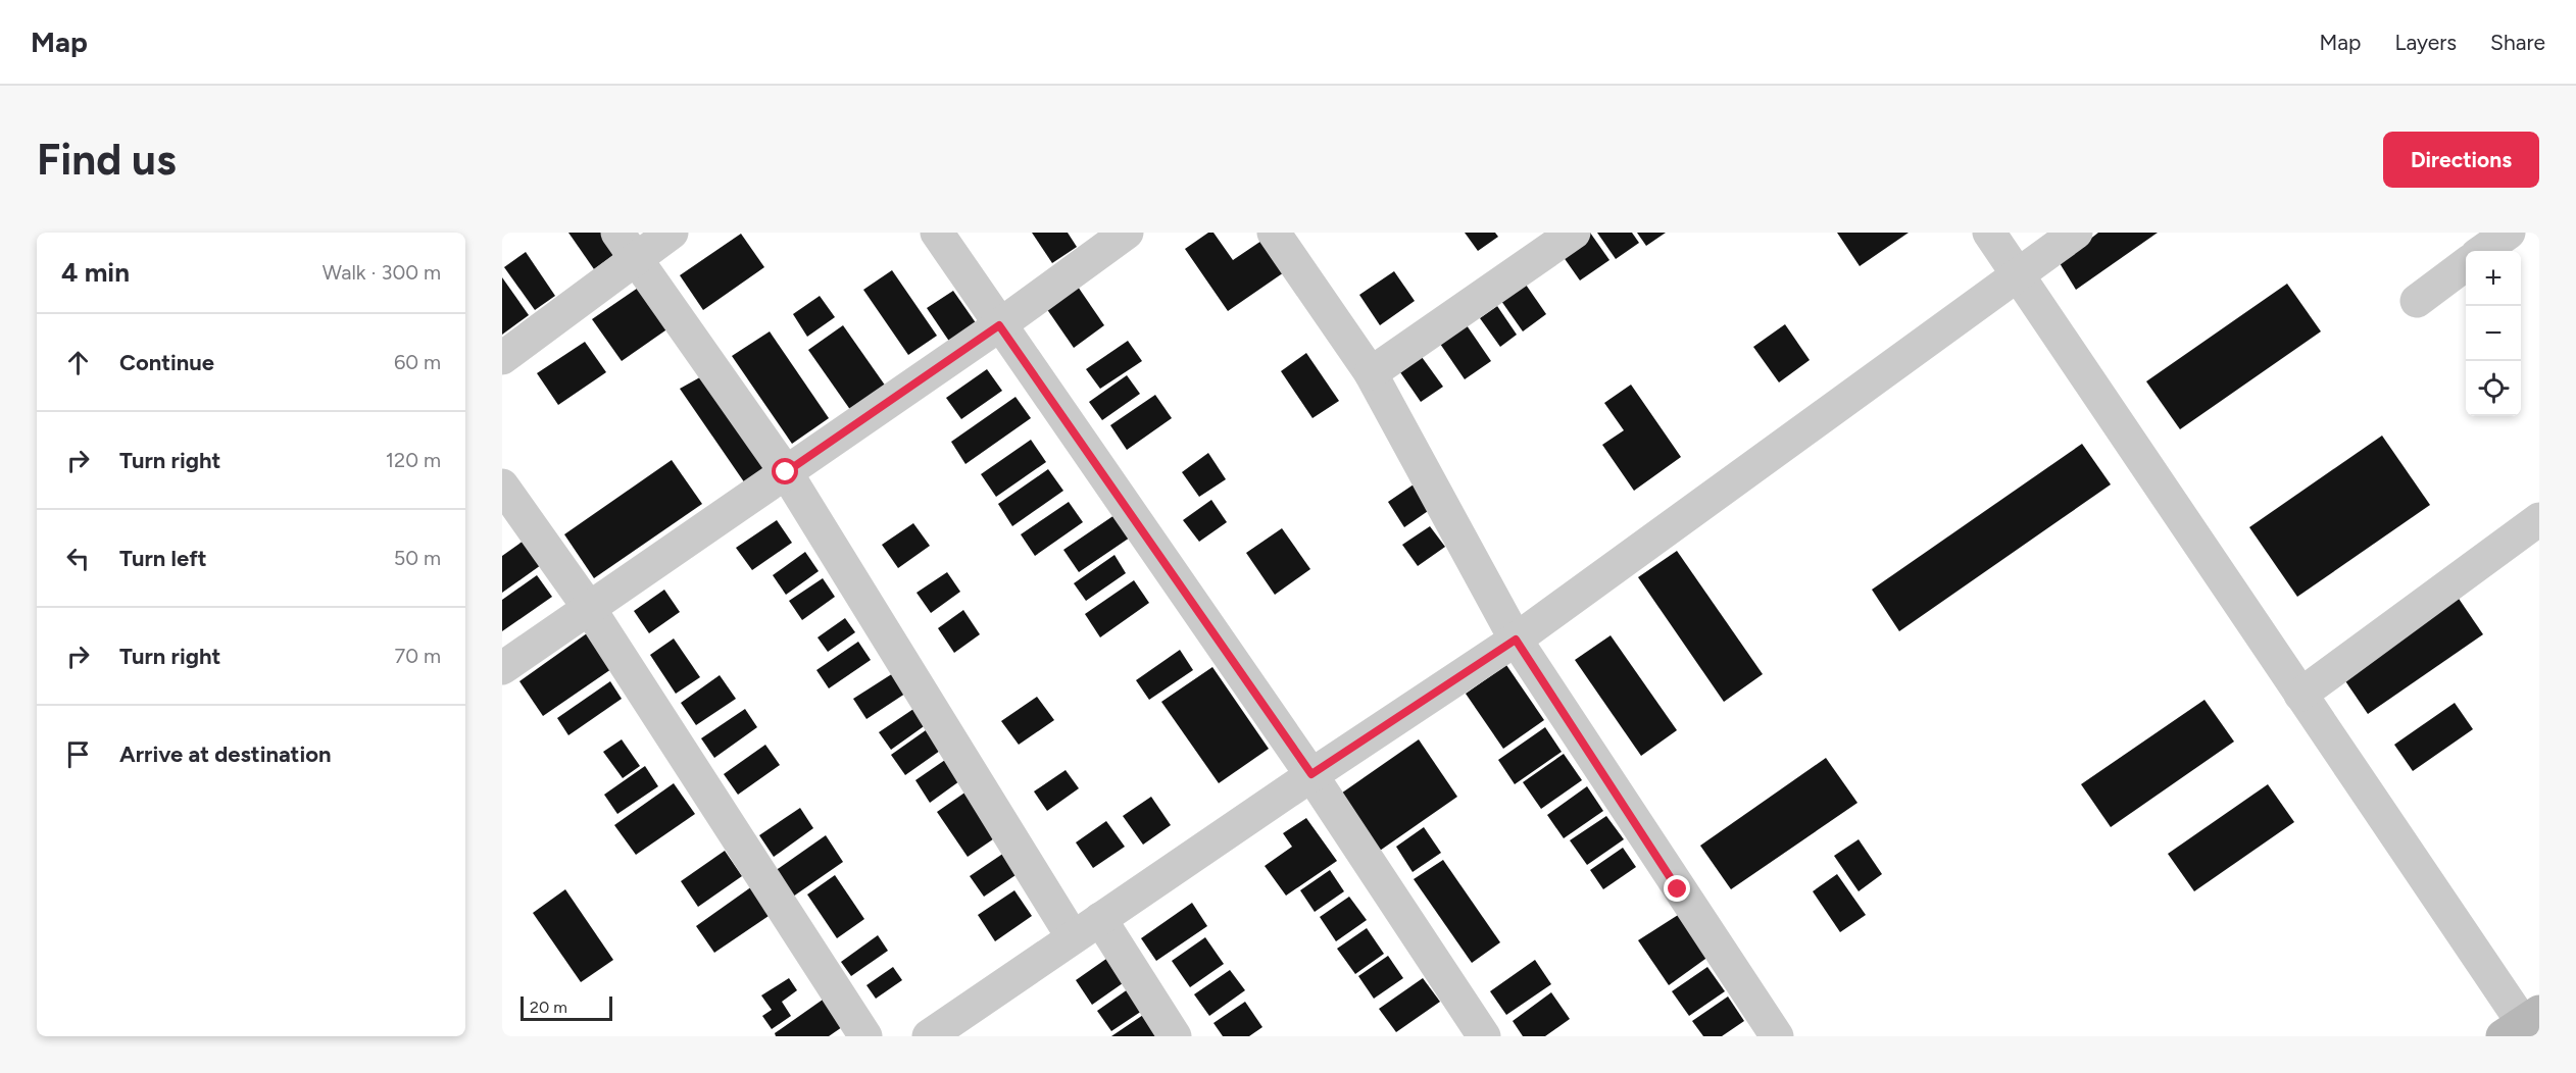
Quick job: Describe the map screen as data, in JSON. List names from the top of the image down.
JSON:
{
  "scale_bar": "20 m",
  "page": {
    "header": "Map",
    "nav": ["Map", "Layers", "Share"],
    "buttons": "Directions",
    "title": "Find us",
    "heading": ["4 min", "Walk · 300 m"],
    "map_buttons": ["+", "−"],
    "list": [
      ["Continue", "60 m"],
      ["Turn right", "120 m"],
      ["Turn left", "50 m"],
      ["Turn right", "70 m"],
      "Arrive at destination"
    ],
    "scale": "20 m"
  }
}
